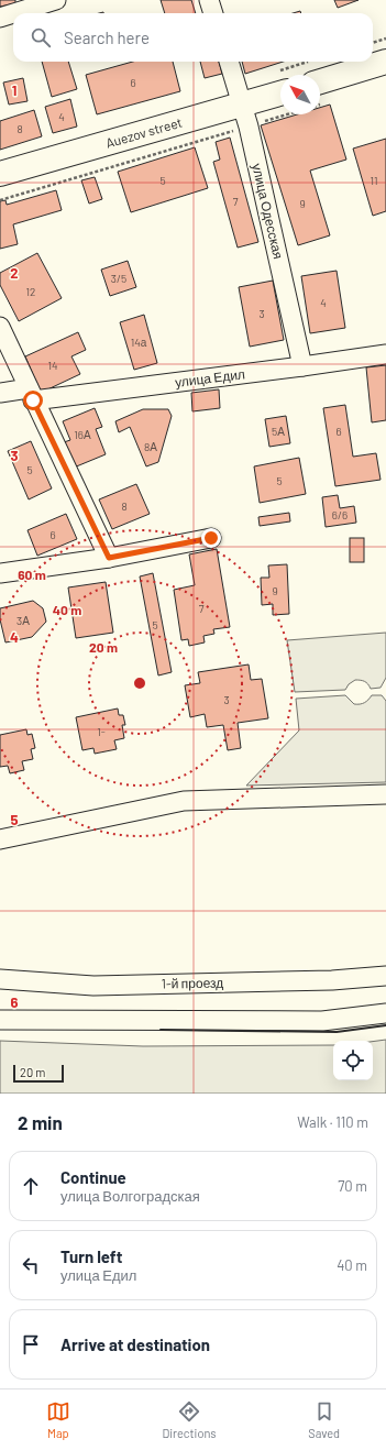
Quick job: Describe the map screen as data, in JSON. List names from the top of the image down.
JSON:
{
  "streets": {
    "main road": ["Auezov street"],
    "street": ["улица Одесская", "улица Едил", "1-й проезд"]
  },
  "crossings": [
    ["Auezov street", "улица Одесская"],
    ["улица Одесская", "улица Едил"]
  ],
  "house_numbers": [
    "6",
    "4",
    "8",
    "5",
    "11",
    "7",
    "9",
    "3/5",
    "12",
    "4",
    "3",
    "14а",
    "14",
    "5А",
    "6",
    "16А",
    "8А",
    "5",
    "5",
    "8",
    "6/6",
    "6",
    "9",
    "7",
    "3А",
    "5",
    "3",
    "1-"
  ],
  "scale_bar": "20 m",
  "north": "top left",
  "page": {
    "search": "Search here",
    "scale": "20 m",
    "heading": ["2 min", "Walk · 110 m"],
    "list": [
      ["Continue", "улица Волгоградская", "70 m"],
      ["Turn left", "улица Едил", "40 m"],
      "Arrive at destination"
    ],
    "nav": ["Map", "Directions", "Saved"]
  },
  "grid": {
    "rows": [
      "1",
      "2",
      "3",
      "4",
      "5",
      "6"
    ]
  },
  "rings": ["60 m", "40 m", "20 m"]
}
